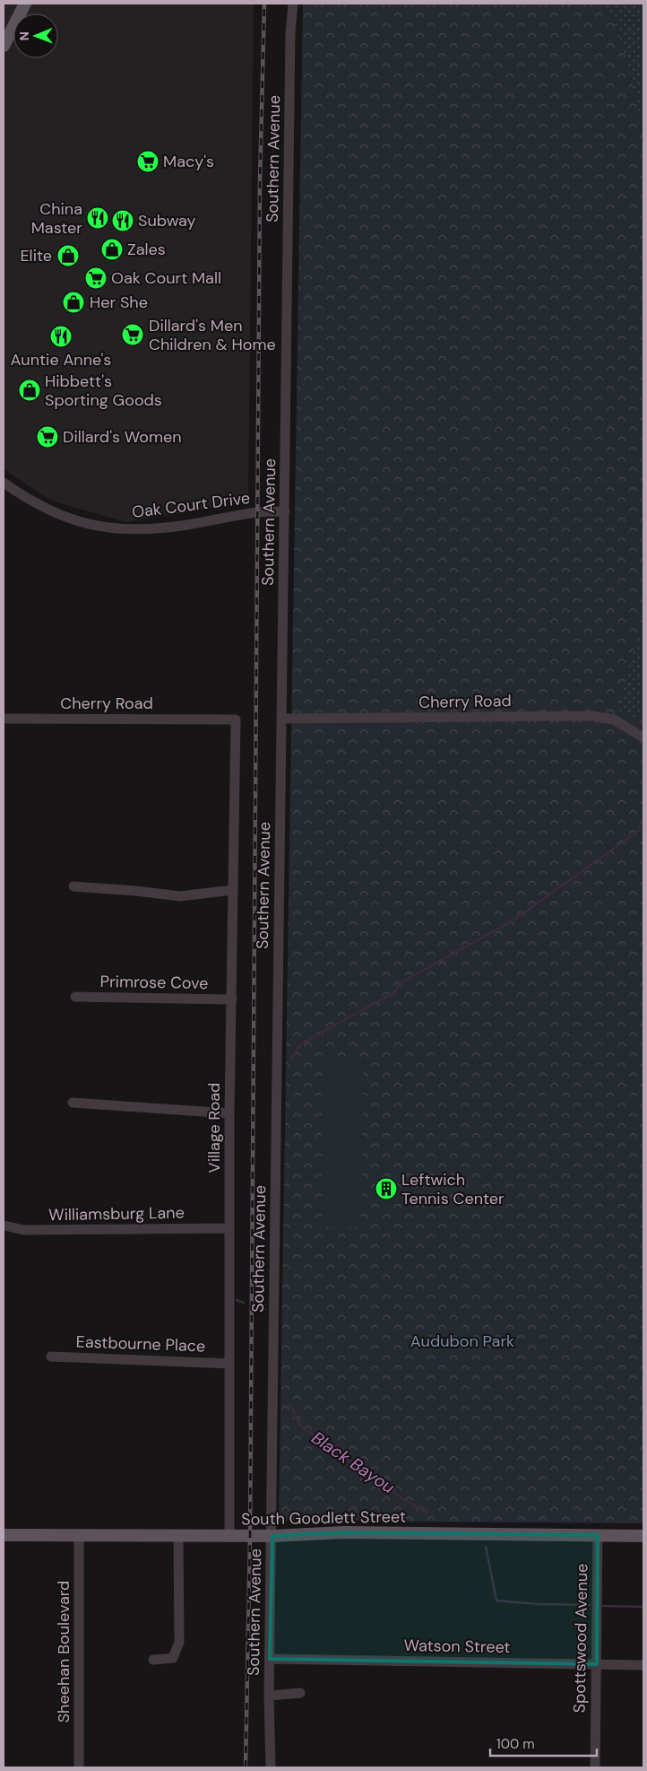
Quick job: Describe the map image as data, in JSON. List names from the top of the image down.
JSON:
{
  "streets": {
    "main road": ["South Goodlett Street"],
    "street": [
      "Southern Avenue",
      "Oak Court Drive",
      "Cherry Road",
      "Primrose Cove",
      "Village Road",
      "Williamsburg Lane",
      "Eastbourne Place",
      "Spottswood Avenue",
      "Watson Street",
      "Sheehan Boulevard"
    ]
  },
  "crossings": [
    ["Southern Avenue", "Oak Court Drive"],
    ["Southern Avenue", "Cherry Road"],
    ["Southern Avenue", "South Goodlett Street"],
    ["Southern Avenue", "Watson Street"],
    ["Cherry Road", "Village Road"],
    ["Primrose Cove", "Village Road"],
    ["Village Road", "Williamsburg Lane"],
    ["Village Road", "Eastbourne Place"],
    ["Village Road", "South Goodlett Street"],
    ["South Goodlett Street", "Spottswood Avenue"],
    ["South Goodlett Street", "Sheehan Boulevard"],
    ["Spottswood Avenue", "Watson Street"]
  ],
  "water": ["Black Bayou"],
  "parks": ["Audubon Park"],
  "places": {
    "supermarket": [
      "Macy's",
      "Oak Court Mall",
      "Dillard's Men Children & Home",
      "Dillard's Women"
    ],
    "restaurant": ["China Master", "Subway", "Auntie Anne's"],
    "shop": [
      "Zales",
      "Elite",
      "Her She",
      "Hibbett's Sporting Goods"
    ],
    "building": ["Leftwich Tennis Center"]
  },
  "scale_bar": "100 m",
  "north": "left"
}
